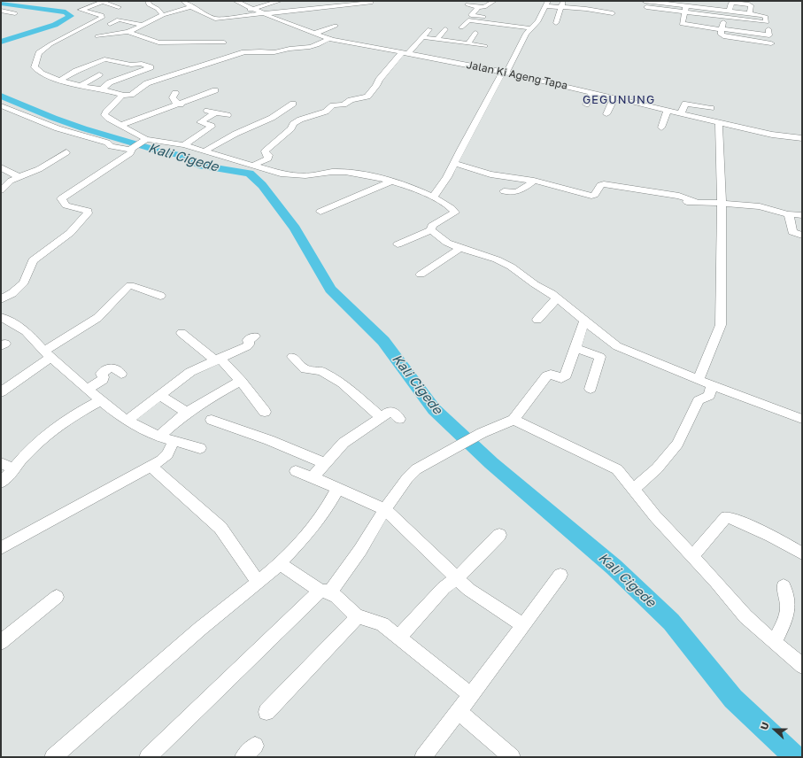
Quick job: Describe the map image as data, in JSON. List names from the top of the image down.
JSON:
{
  "streets": {
    "street": ["Jalan Ki Ageng Tapa"]
  },
  "districts": ["GEGUNUNG"],
  "water": ["Kali Cigede"],
  "north": "left"
}
